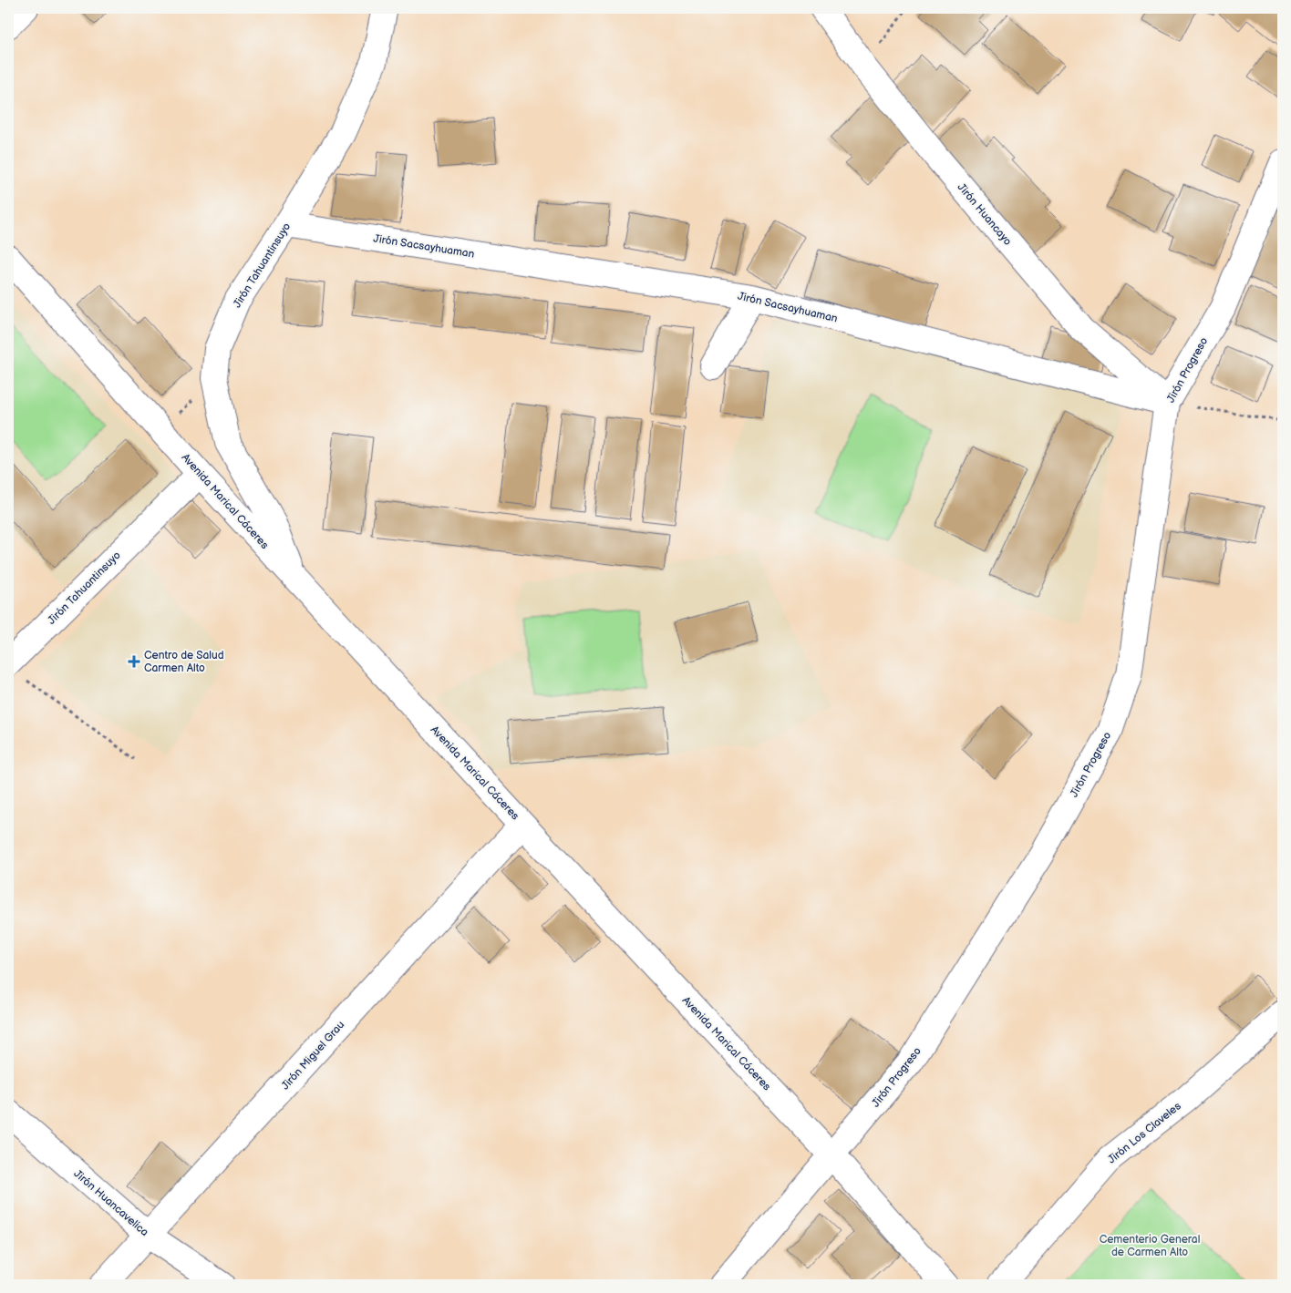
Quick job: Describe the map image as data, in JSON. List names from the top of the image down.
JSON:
{
  "streets": {
    "street": [
      "Jirón Huancayo",
      "Jirón Sacsayhuaman",
      "Jirón Tahuantinsuyo",
      "Jirón Progreso",
      "Avenida Marical Cáceres",
      "Jirón Miguel Grau",
      "Jirón Los Claveles",
      "Jirón Huancavelica"
    ]
  },
  "crossings": [
    ["Jirón Huancayo", "Jirón Sacsayhuaman"],
    ["Jirón Huancayo", "Jirón Progreso"],
    ["Jirón Sacsayhuaman", "Jirón Tahuantinsuyo"],
    ["Jirón Sacsayhuaman", "Jirón Progreso"],
    ["Jirón Tahuantinsuyo", "Avenida Marical Cáceres"],
    ["Jirón Progreso", "Avenida Marical Cáceres"],
    ["Avenida Marical Cáceres", "Jirón Miguel Grau"],
    ["Jirón Miguel Grau", "Jirón Huancavelica"]
  ],
  "parks": ["Cementerio General de Carmen Alto"],
  "places": {
    "health": ["Centro de Salud Carmen Alto"]
  }
}
